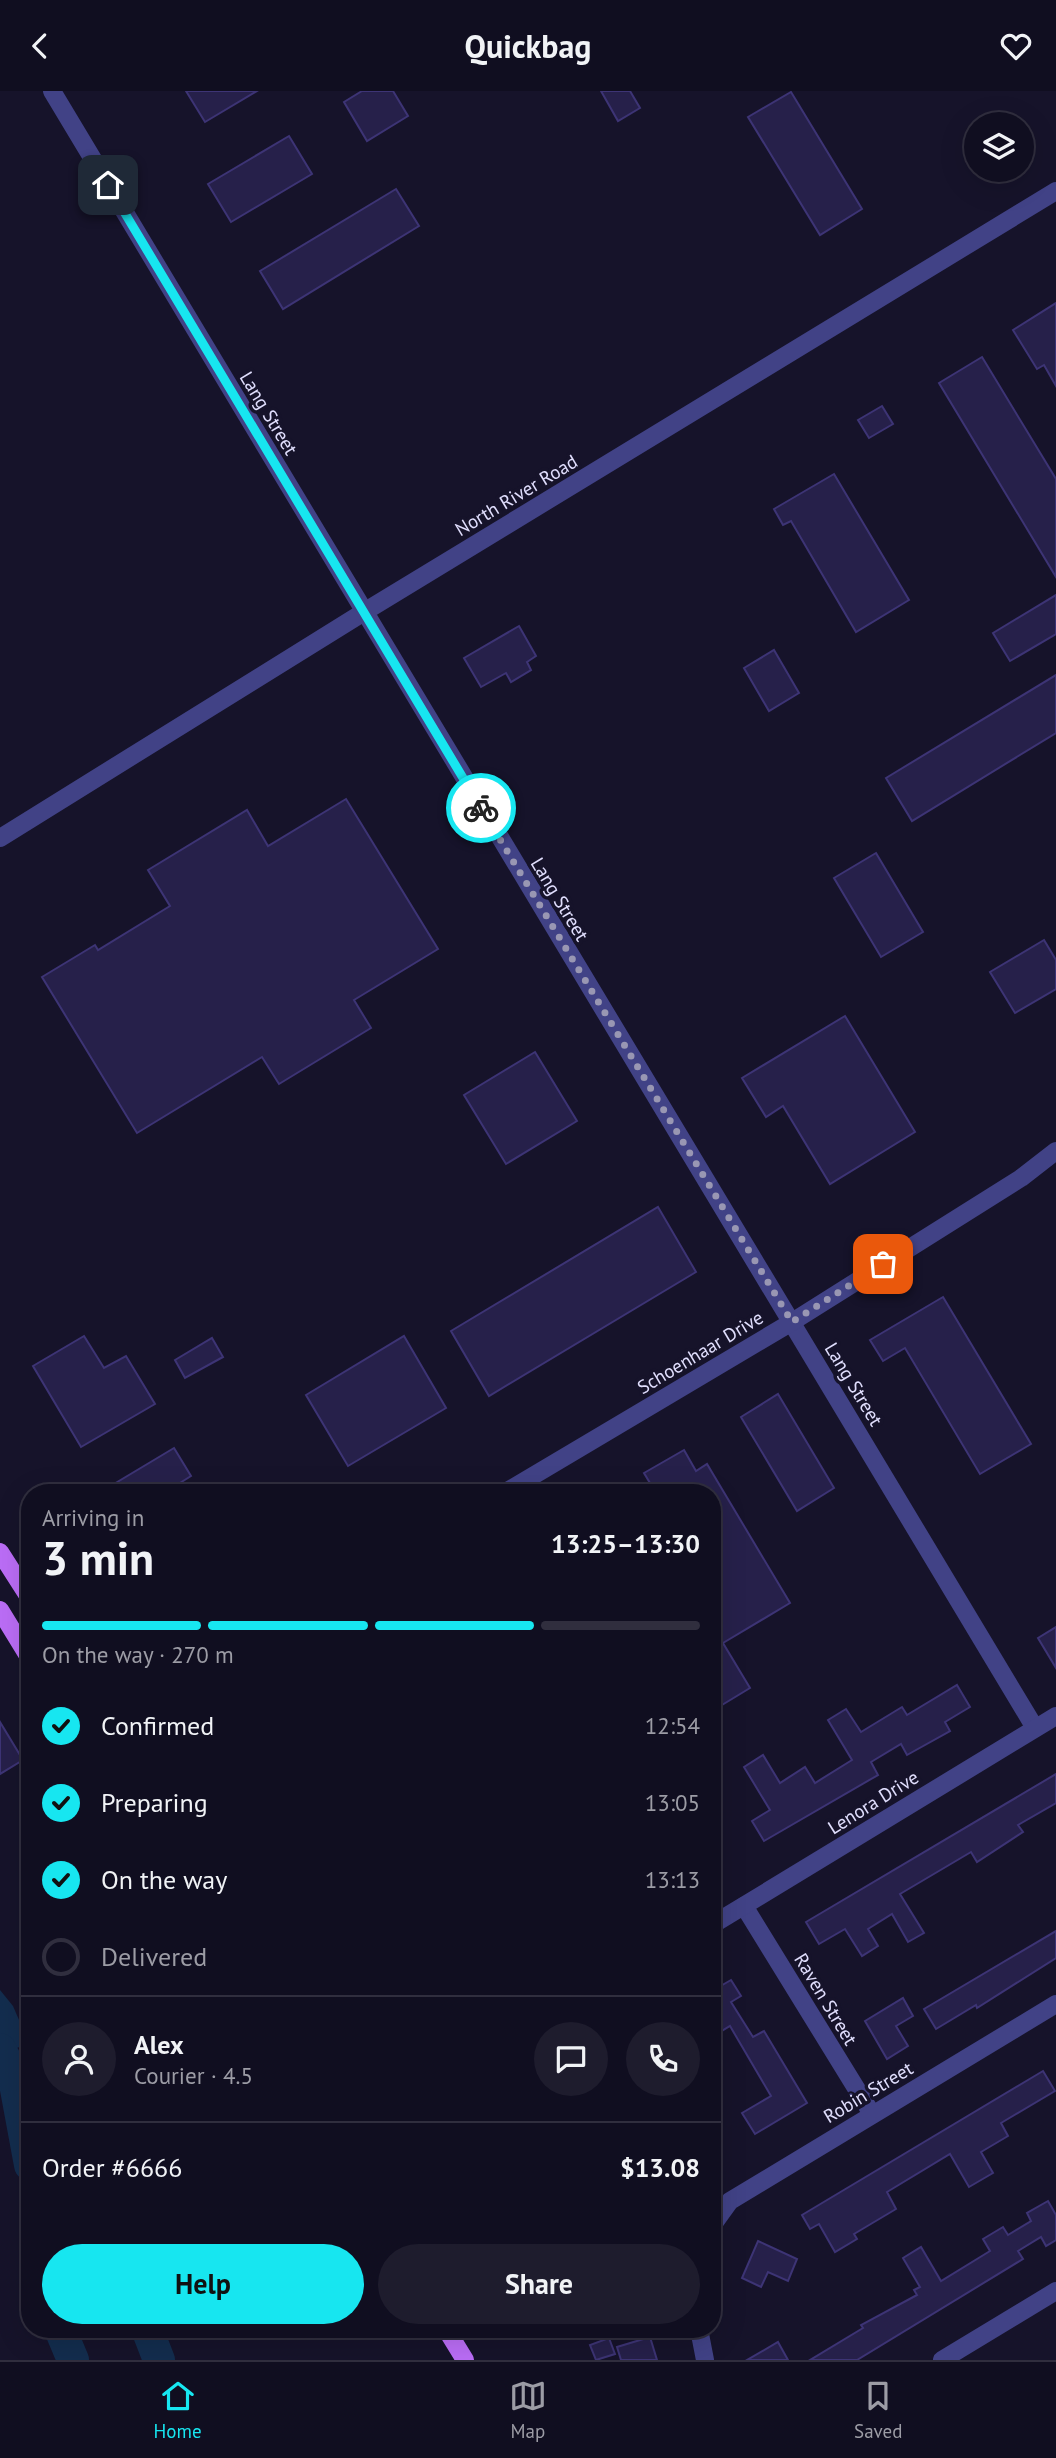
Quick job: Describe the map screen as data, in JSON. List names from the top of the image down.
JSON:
{
  "streets": {
    "street": [
      "Lang Street",
      "North River Road",
      "Schoenhaar Drive",
      "Lenora Drive",
      "Raven Street",
      "Robin Street"
    ]
  },
  "crossings": [
    ["Lang Street", "North River Road"],
    ["Lang Street", "Schoenhaar Drive"],
    ["Lang Street", "Lenora Drive"],
    ["Lenora Drive", "Raven Street"],
    ["Raven Street", "Robin Street"]
  ],
  "page": {
    "header": "Quickbag",
    "heading": ["3 min", "Arriving in", "13:25–13:30"],
    "panel": [
      "Alex",
      "Courier · 4.5",
      "Order #6666",
      "$13.08"
    ],
    "bar": "On the way · 270 m",
    "list": [
      ["Confirmed", "12:54"],
      ["Preparing", "13:05"],
      ["On the way", "13:13"],
      "Delivered"
    ],
    "buttons": ["Help", "Share"],
    "tabs": ["Home", "Map", "Saved"]
  }
}
